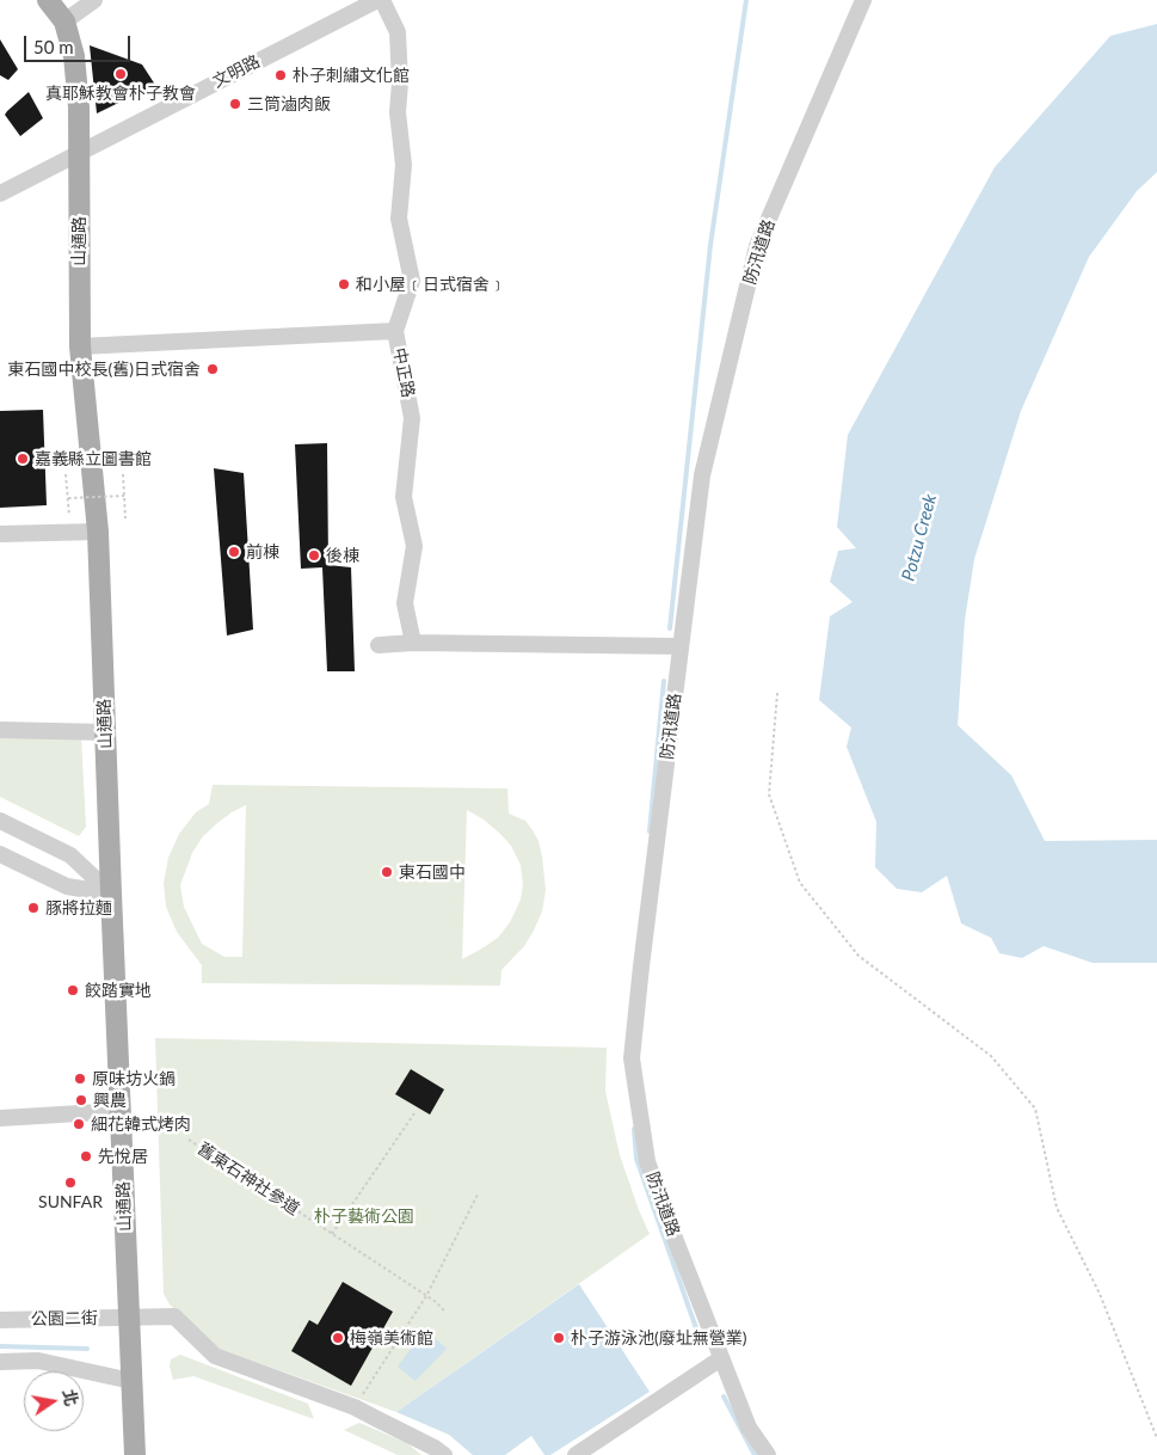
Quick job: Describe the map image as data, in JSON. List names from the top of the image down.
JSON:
{
  "streets": {
    "main road": ["山通路"],
    "street": [
      "文明路",
      "防汛道路",
      "中正路",
      "公園二街"
    ],
    "path": ["舊東石神社參道"]
  },
  "crossings": [
    ["文明路", "山通路"],
    ["山通路", "公園二街"]
  ],
  "water": ["Potzu Creek"],
  "parks": ["朴子藝術公園"],
  "places": [
    "真耶穌教會朴子教會",
    "朴子刺繡文化館",
    "三筒滷肉飯",
    "和小屋﹝日式宿舍﹞",
    "東石國中校長(舊)日式宿舍",
    "嘉義縣立圖書館",
    "前棟",
    "後棟",
    "東石國中",
    "豚將拉麵",
    "餃踏實地",
    "原味坊火鍋",
    "興農",
    "細花韓式烤肉",
    "先悅居",
    "SUNFAR",
    "梅嶺美術館",
    "朴子游泳池(廢址無營業)"
  ],
  "scale_bar": "50 m",
  "north": "right"
}
